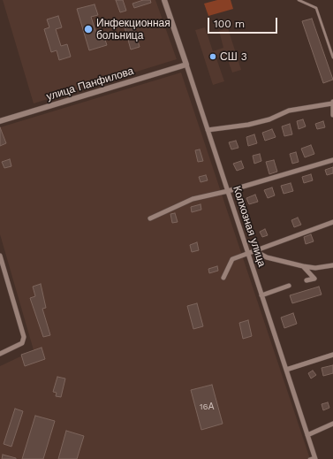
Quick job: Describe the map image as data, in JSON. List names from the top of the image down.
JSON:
{
  "streets": {
    "street": ["улица Панфилова", "Колхозная улица"]
  },
  "crossings": [
    ["улица Панфилова", "Колхозная улица"]
  ],
  "places": ["Инфекционная больница", "СШ 3"],
  "house_numbers": ["16А"],
  "scale_bar": "100 m"
}
